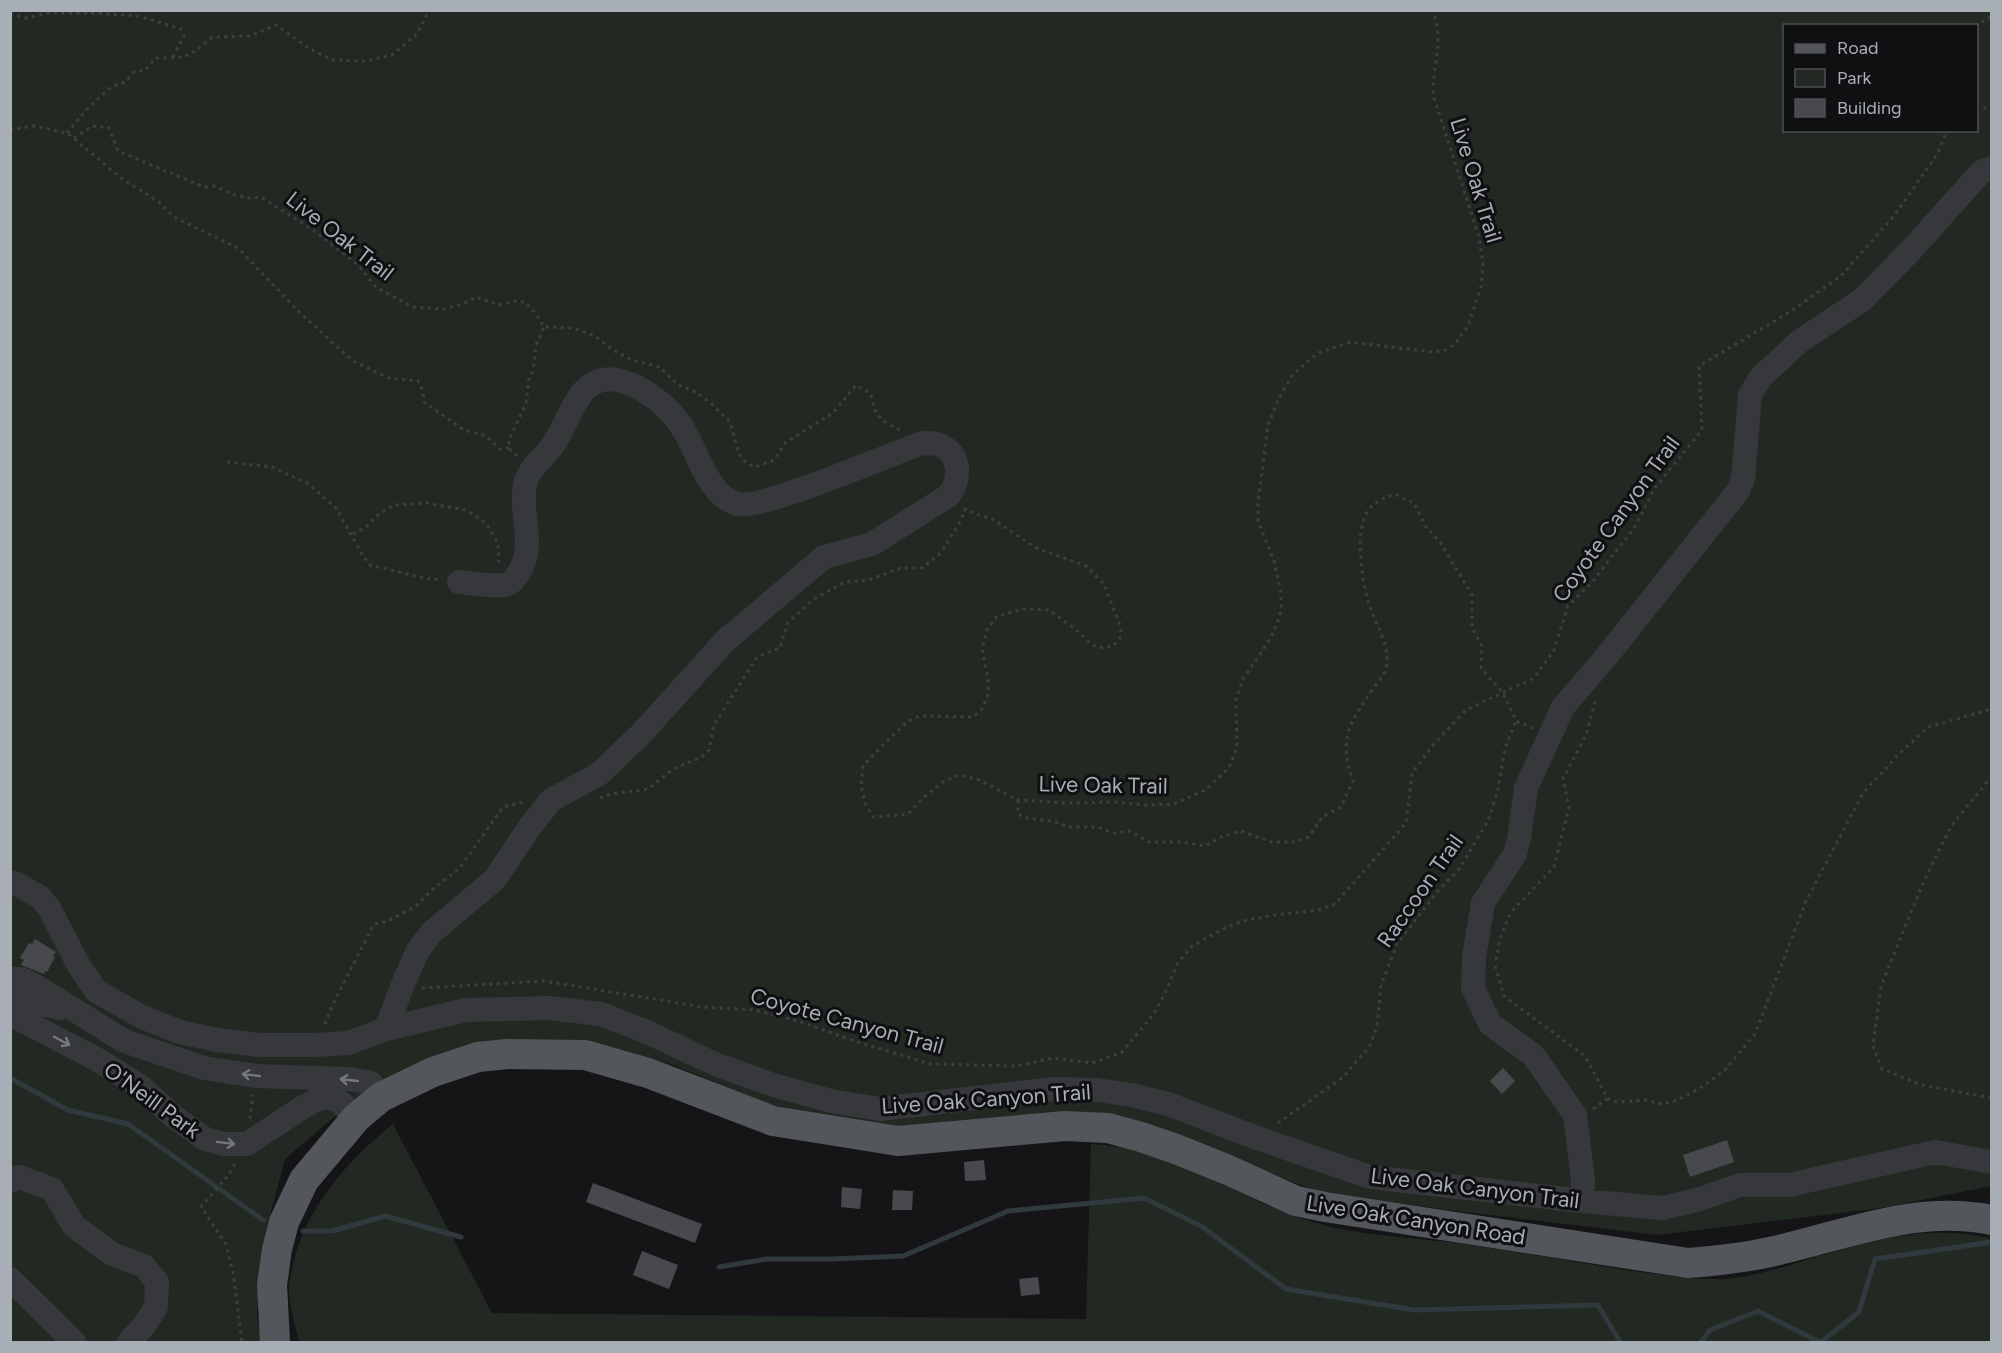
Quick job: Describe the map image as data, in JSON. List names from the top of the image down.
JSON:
{
  "streets": {
    "main road": ["Live Oak Canyon Road"],
    "street": ["Live Oak Canyon Trail", "O'Neill Park"],
    "path": ["Live Oak Trail", "Coyote Canyon Trail", "Raccoon Trail"]
  },
  "crossings": [
    ["Raccoon Trail", "Live Oak Canyon Trail"],
    ["O'Neill Park", "Live Oak Canyon Road"]
  ],
  "legend": ["Road", "Park", "Building"]
}
